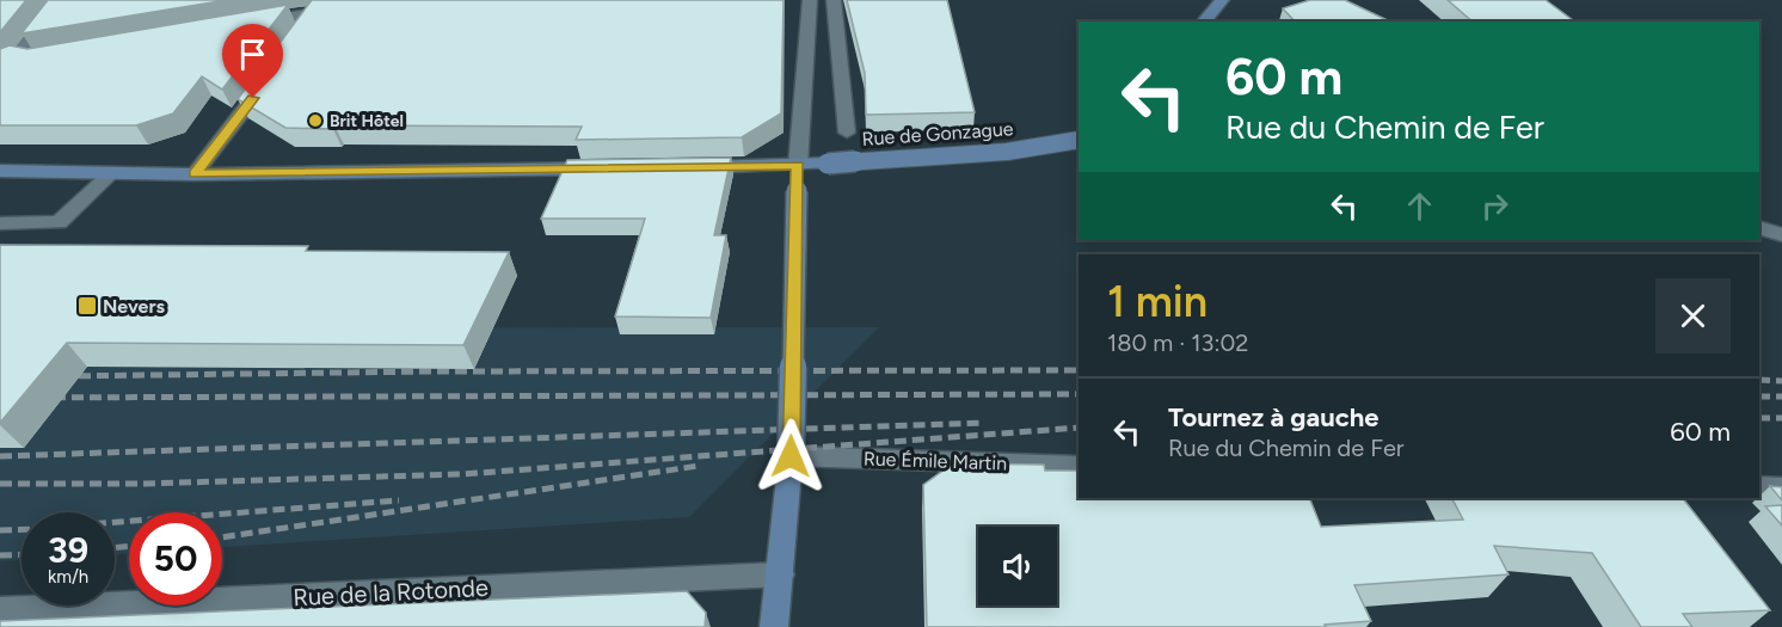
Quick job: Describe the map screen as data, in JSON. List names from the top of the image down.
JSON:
{
  "streets": {
    "main road": ["Rue de Gonzague"],
    "street": ["Rue Émile Martin", "Rue de la Rotonde"]
  },
  "places": {
    "other": ["Brit Hôtel"],
    "transit": ["Nevers"]
  },
  "page": {
    "turn": ["60 m", "Rue du Chemin de Fer"],
    "heading": ["1 min", "180 m · 13:02"],
    "list": [
      {
        "name": "Tournez à gauche",
        "note": "Rue du Chemin de Fer",
        "value": "60 m"
      }
    ],
    "speed": "39 km/h",
    "limit": "50"
  }
}
